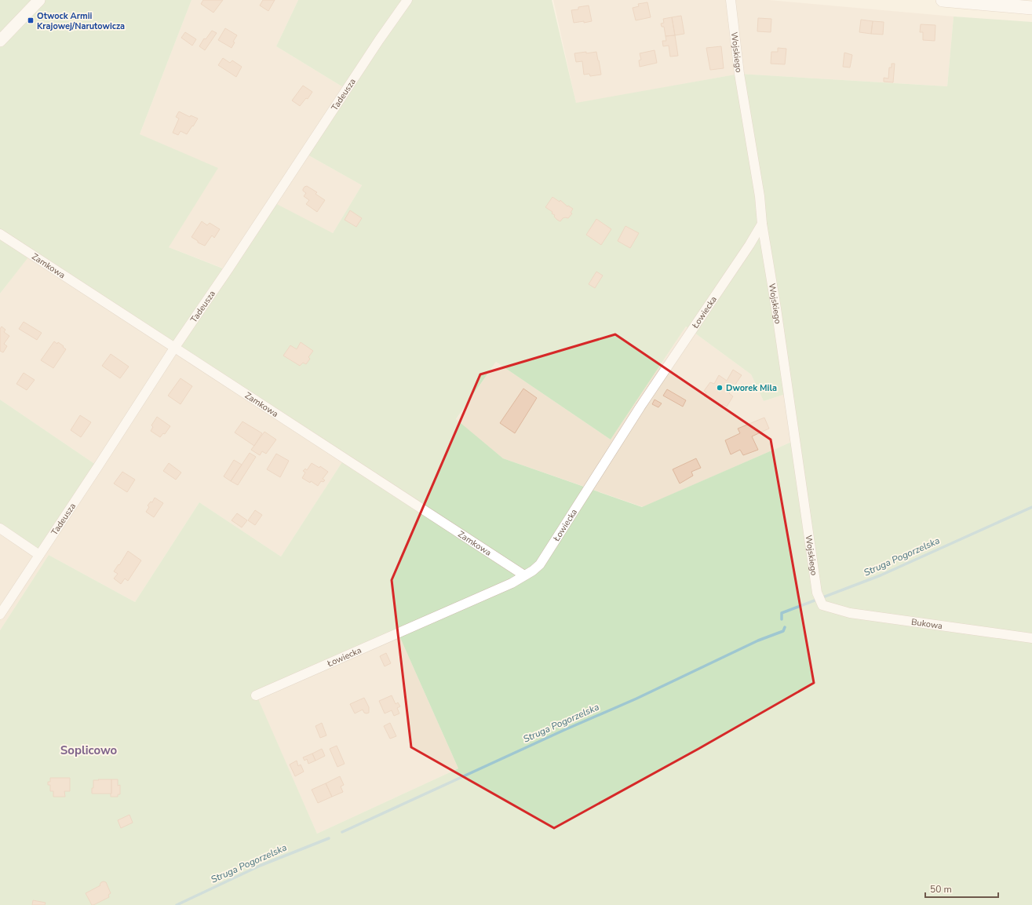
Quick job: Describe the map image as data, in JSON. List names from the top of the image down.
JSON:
{
  "streets": {
    "street": [
      "Wojskiego",
      "Tadeusza",
      "Zamkowa",
      "Łowiecka",
      "Bukowa"
    ]
  },
  "crossings": [
    ["Wojskiego", "Łowiecka"],
    ["Wojskiego", "Bukowa"],
    ["Tadeusza", "Zamkowa"],
    ["Zamkowa", "Łowiecka"]
  ],
  "districts": ["Soplicowo"],
  "water": ["Struga Pogorzelska"],
  "places": {
    "transit": ["Otwock Armii Krajowej/Narutowicza"],
    "other": ["Dworek Mila"]
  },
  "scale_bar": "50 m"
}
